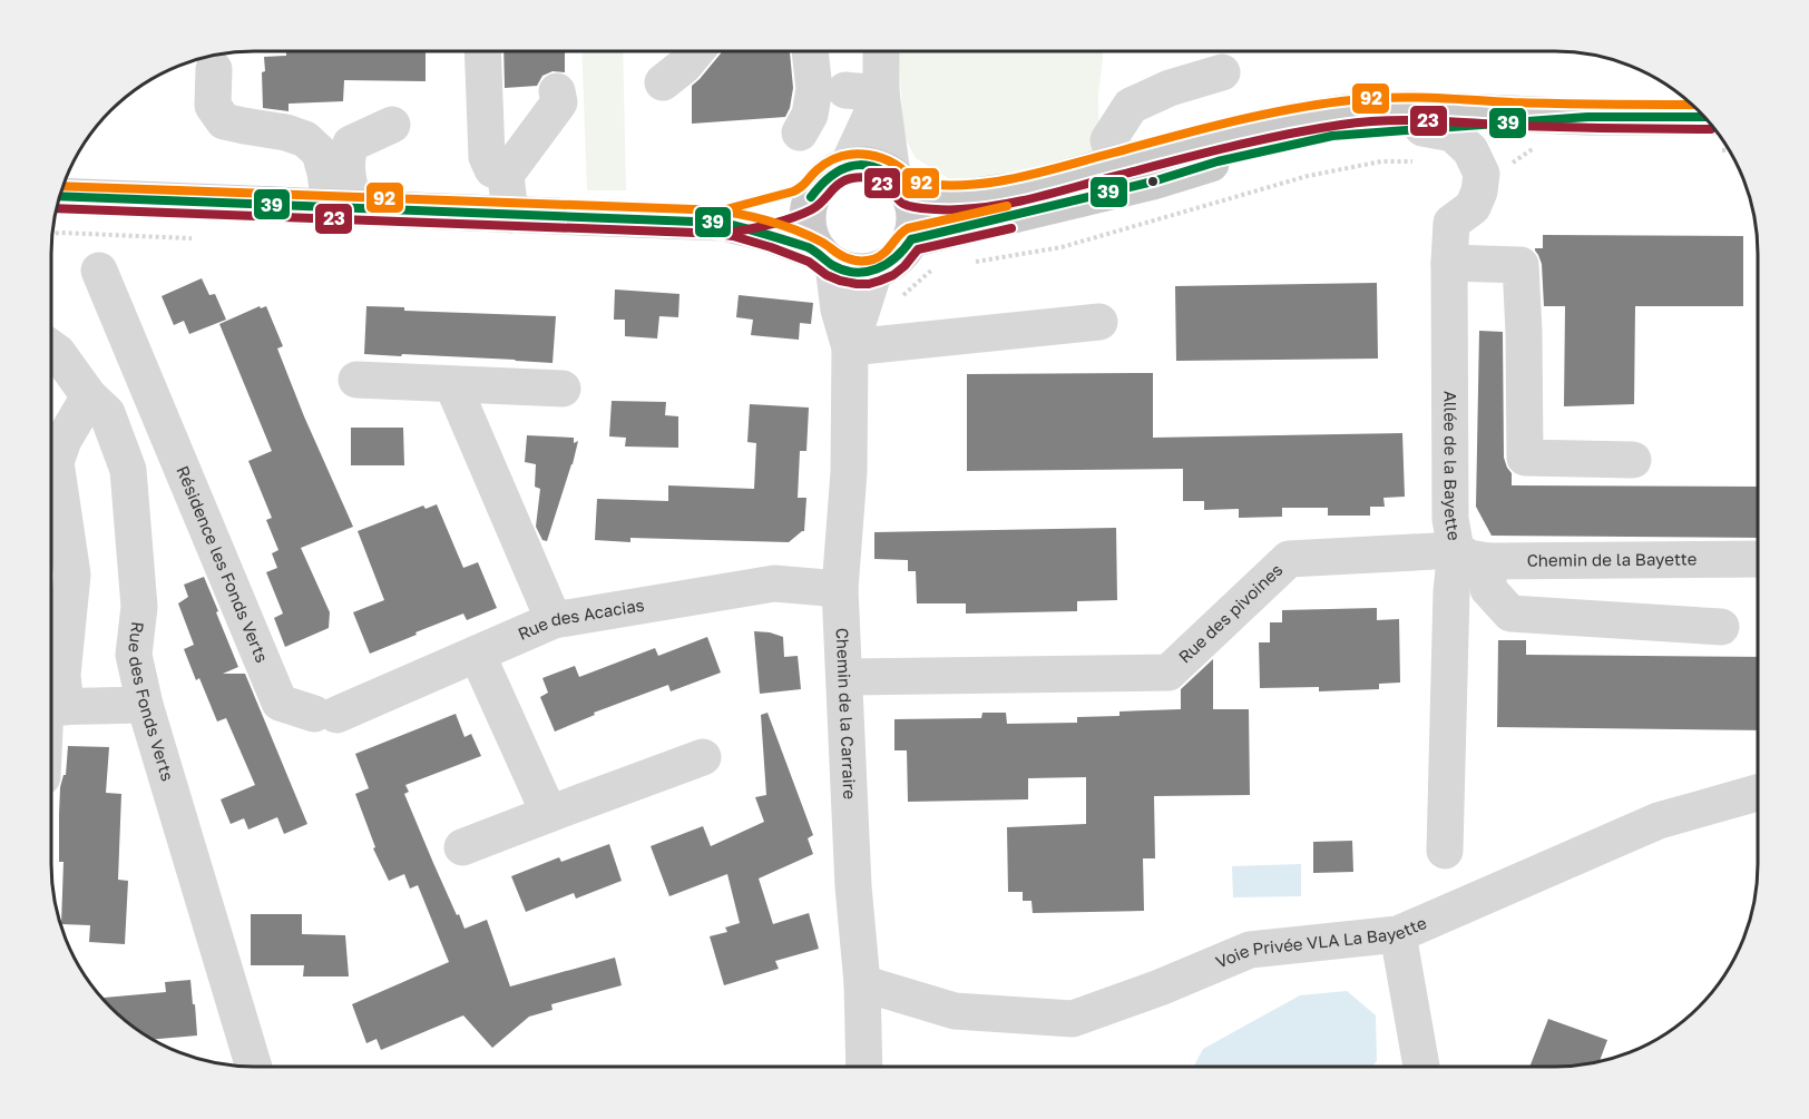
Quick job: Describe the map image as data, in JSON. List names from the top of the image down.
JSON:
{
  "streets": {
    "street": [
      "Allée de la Bayette",
      "Chemin de la Bayette",
      "Résidence les Fonds Verts",
      "Rue des pivoines",
      "Rue des Acacias",
      "Rue des Fonds Verts",
      "Chemin de la Carraire",
      "Voie Privée VLA La Bayette"
    ]
  },
  "crossings": [
    ["Allée de la Bayette", "Chemin de la Bayette"],
    ["Allée de la Bayette", "Rue des pivoines"],
    ["Chemin de la Bayette", "Rue des pivoines"],
    ["Résidence les Fonds Verts", "Rue des Acacias"],
    ["Rue des pivoines", "Chemin de la Carraire"],
    ["Rue des Acacias", "Chemin de la Carraire"],
    ["Chemin de la Carraire", "Voie Privée VLA La Bayette"]
  ],
  "lines": ["transit line 92", "transit line 39", "transit line 23"]
}
